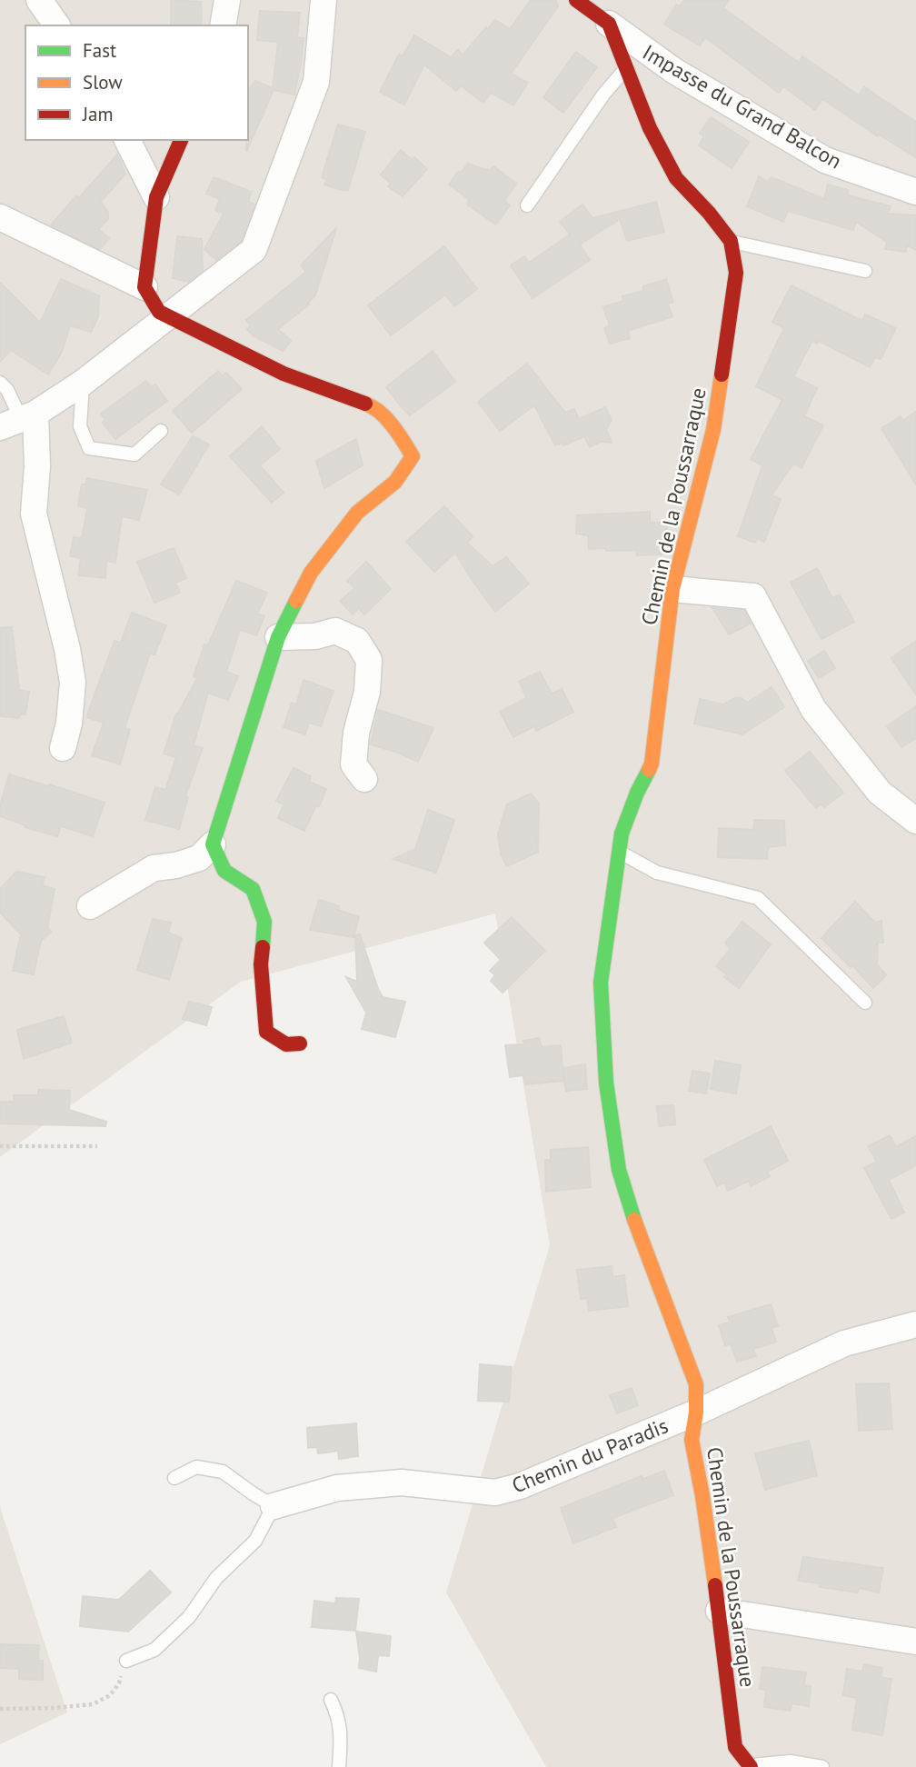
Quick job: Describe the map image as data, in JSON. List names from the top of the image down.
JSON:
{
  "streets": {
    "street": ["Impasse du Grand Balcon", "Chemin de la Poussarraque", "Chemin du Paradis"]
  },
  "crossings": [
    ["Impasse du Grand Balcon", "Chemin de la Poussarraque"],
    ["Chemin de la Poussarraque", "Chemin du Paradis"]
  ],
  "legend": ["Fast", "Slow", "Jam"]
}
